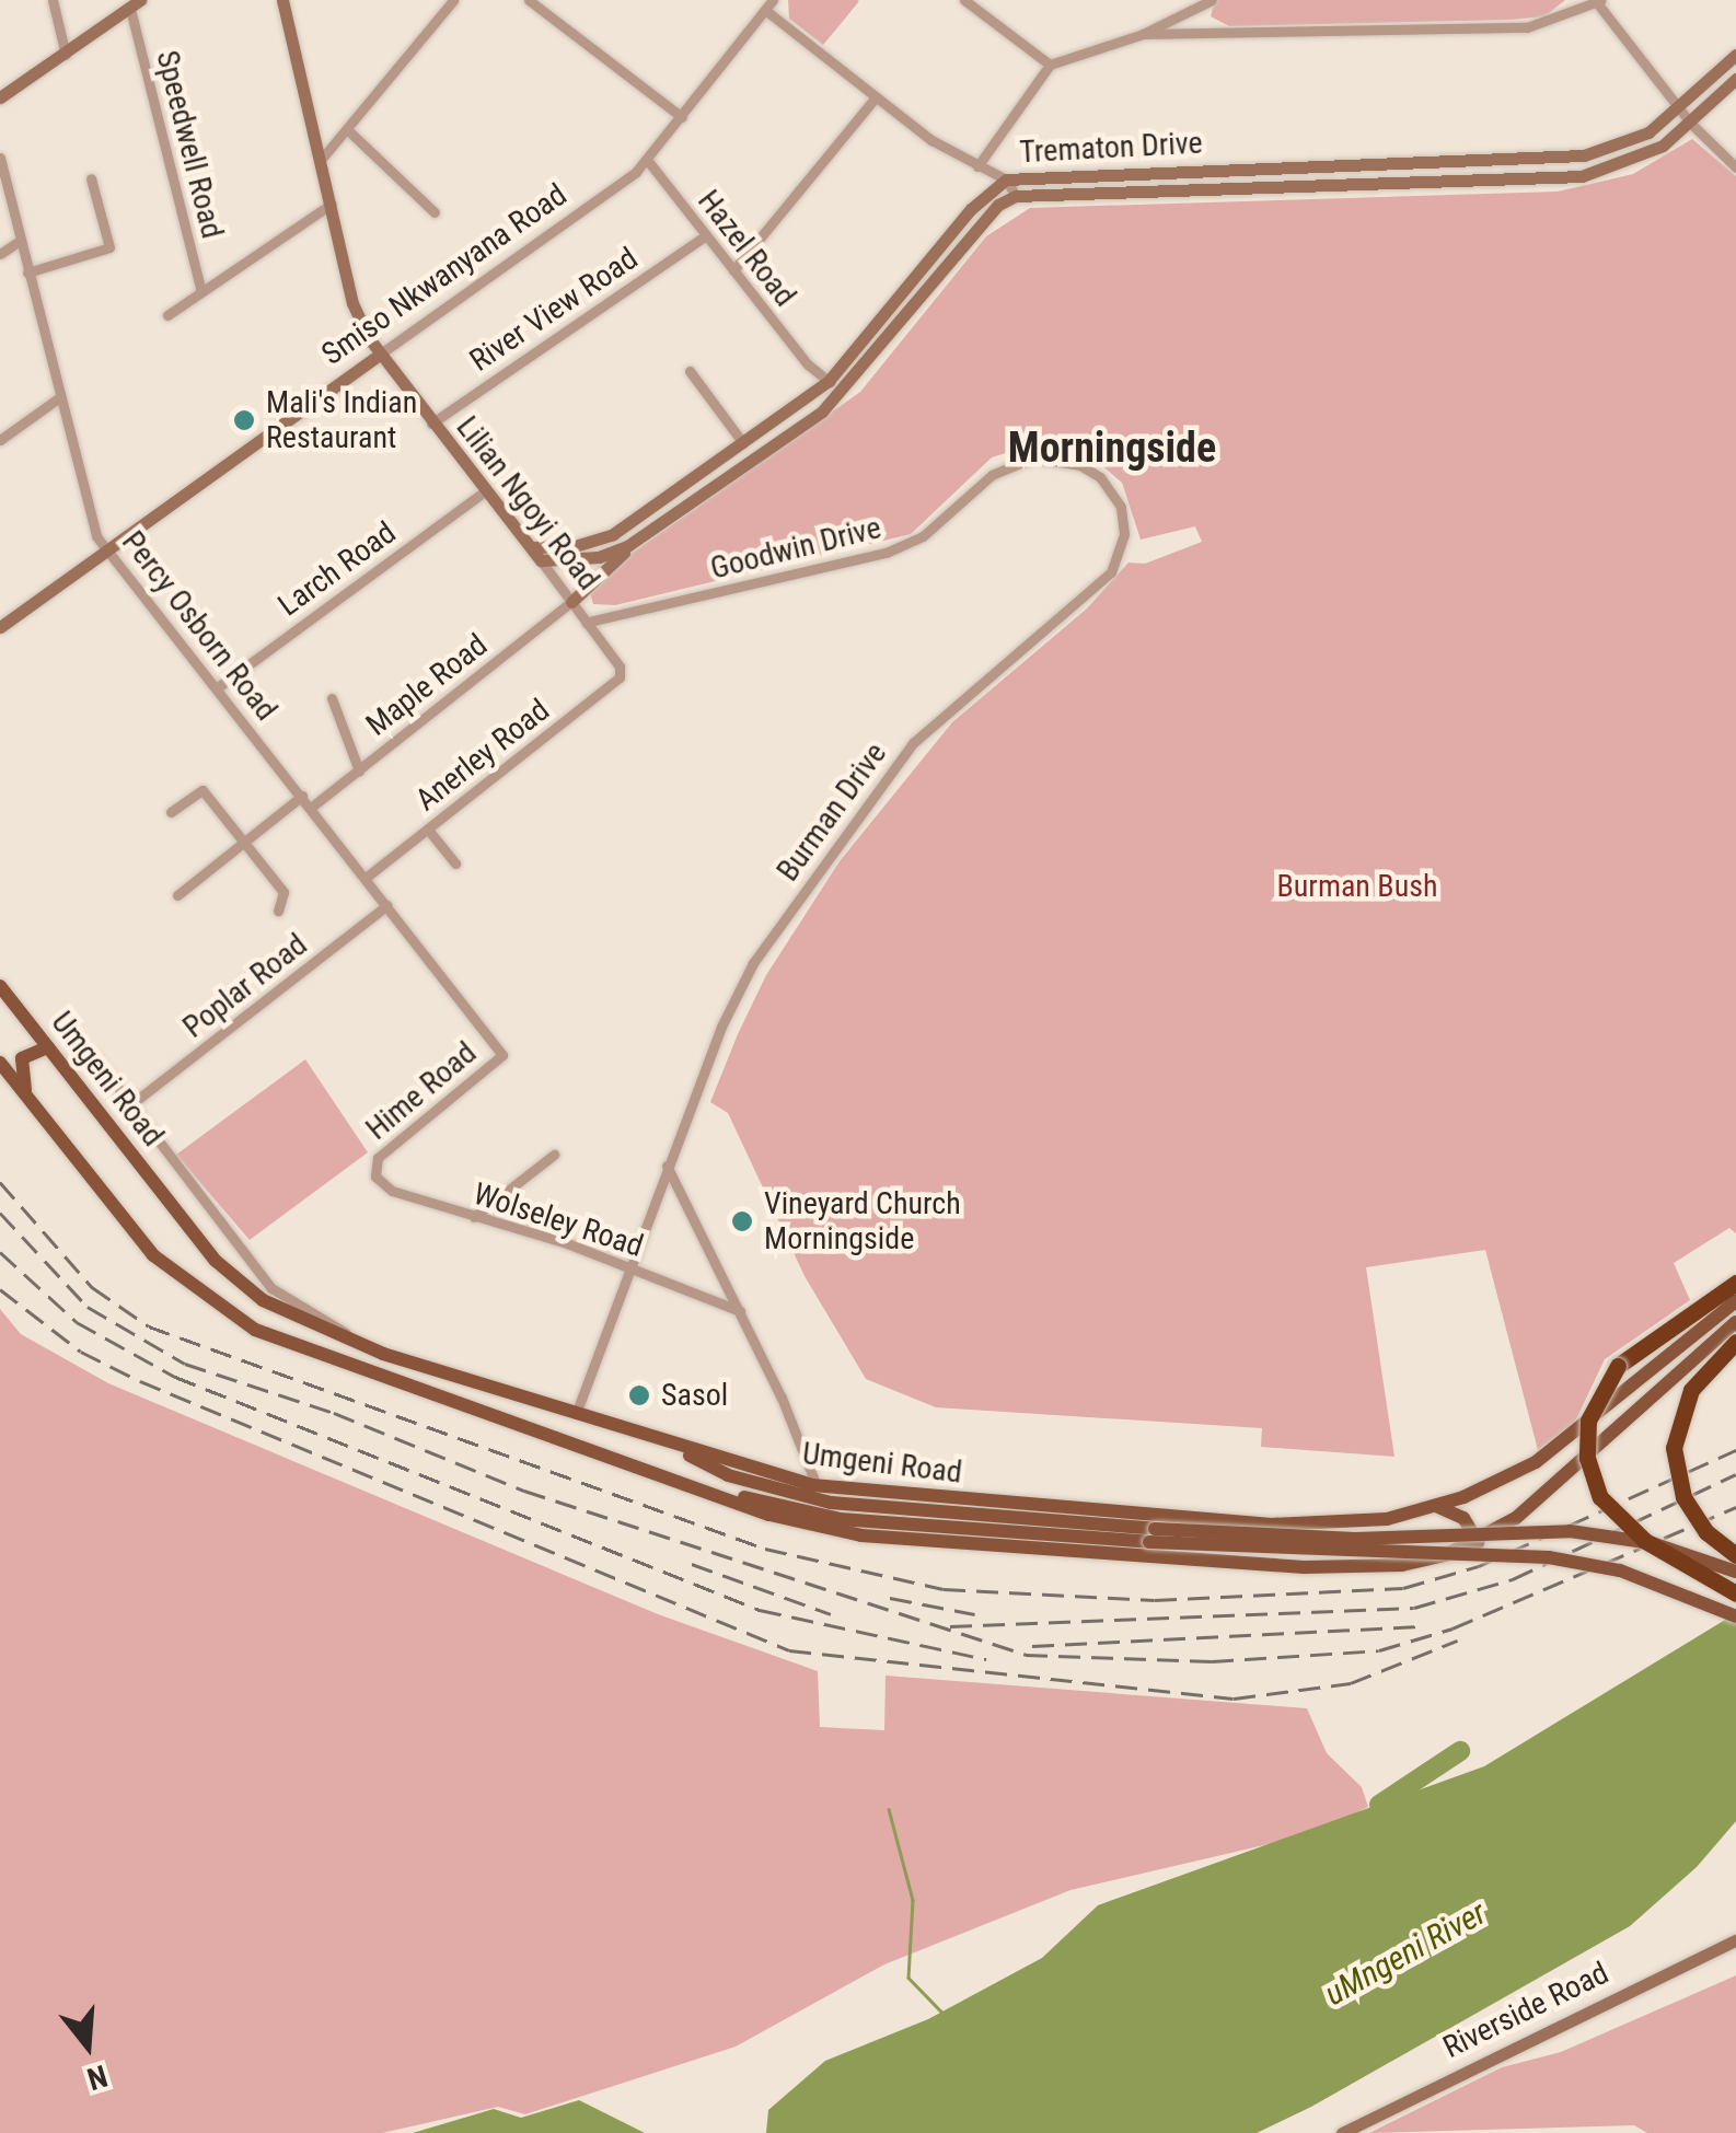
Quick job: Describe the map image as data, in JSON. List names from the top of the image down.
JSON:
{
  "streets": {
    "main road": ["Umgeni Road"],
    "street": [
      "Speedwell Road",
      "Trematon Drive",
      "Hazel Road",
      "Smiso Nkwanyana Road",
      "River View Road",
      "Lilian Ngoyi Road",
      "Goodwin Drive",
      "Larch Road",
      "Percy Osborn Road",
      "Maple Road",
      "Anerley Road",
      "Burman Drive",
      "Poplar Road",
      "Hime Road",
      "Wolseley Road",
      "Riverside Road"
    ]
  },
  "crossings": [
    ["Trematon Drive", "Hazel Road"],
    ["Trematon Drive", "Lilian Ngoyi Road"],
    ["Hazel Road", "Smiso Nkwanyana Road"],
    ["Hazel Road", "River View Road"],
    ["Smiso Nkwanyana Road", "Lilian Ngoyi Road"],
    ["Smiso Nkwanyana Road", "Percy Osborn Road"],
    ["River View Road", "Lilian Ngoyi Road"],
    ["Lilian Ngoyi Road", "Goodwin Drive"],
    ["Lilian Ngoyi Road", "Larch Road"],
    ["Lilian Ngoyi Road", "Maple Road"],
    ["Lilian Ngoyi Road", "Anerley Road"],
    ["Goodwin Drive", "Burman Drive"],
    ["Larch Road", "Percy Osborn Road"],
    ["Percy Osborn Road", "Maple Road"],
    ["Percy Osborn Road", "Anerley Road"],
    ["Percy Osborn Road", "Poplar Road"],
    ["Percy Osborn Road", "Hime Road"],
    ["Burman Drive", "Umgeni Road"],
    ["Burman Drive", "Wolseley Road"],
    ["Hime Road", "Wolseley Road"]
  ],
  "districts": ["Morningside"],
  "water": ["uMngeni River"],
  "parks": ["Burman Bush"],
  "places": ["Mali's Indian Restaurant", "Vineyard Church Morningside", "Sasol"],
  "north": "bottom"
}
